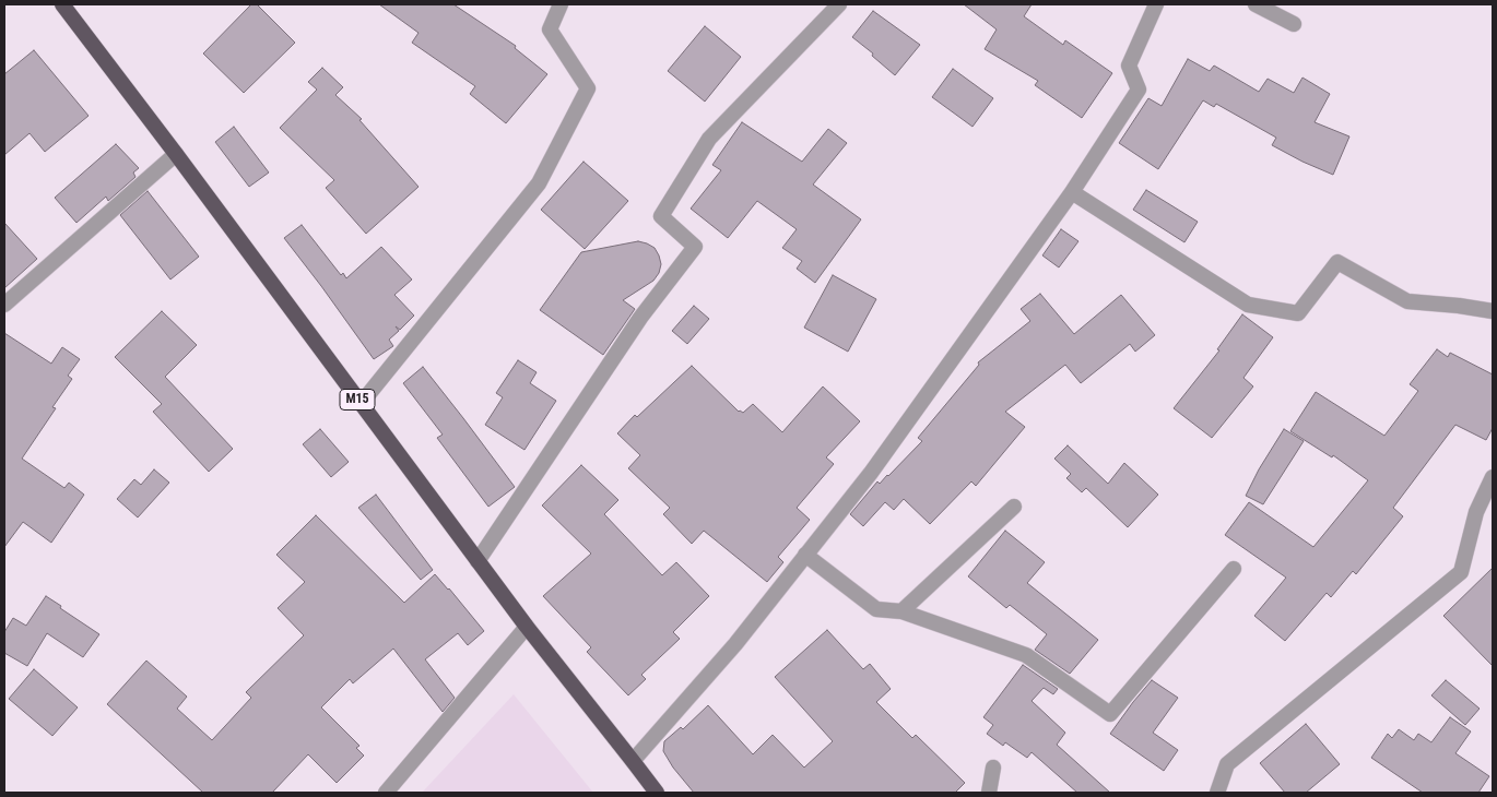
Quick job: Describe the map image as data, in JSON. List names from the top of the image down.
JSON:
{
  "streets": {
    "highway": ["M15"]
  }
}
